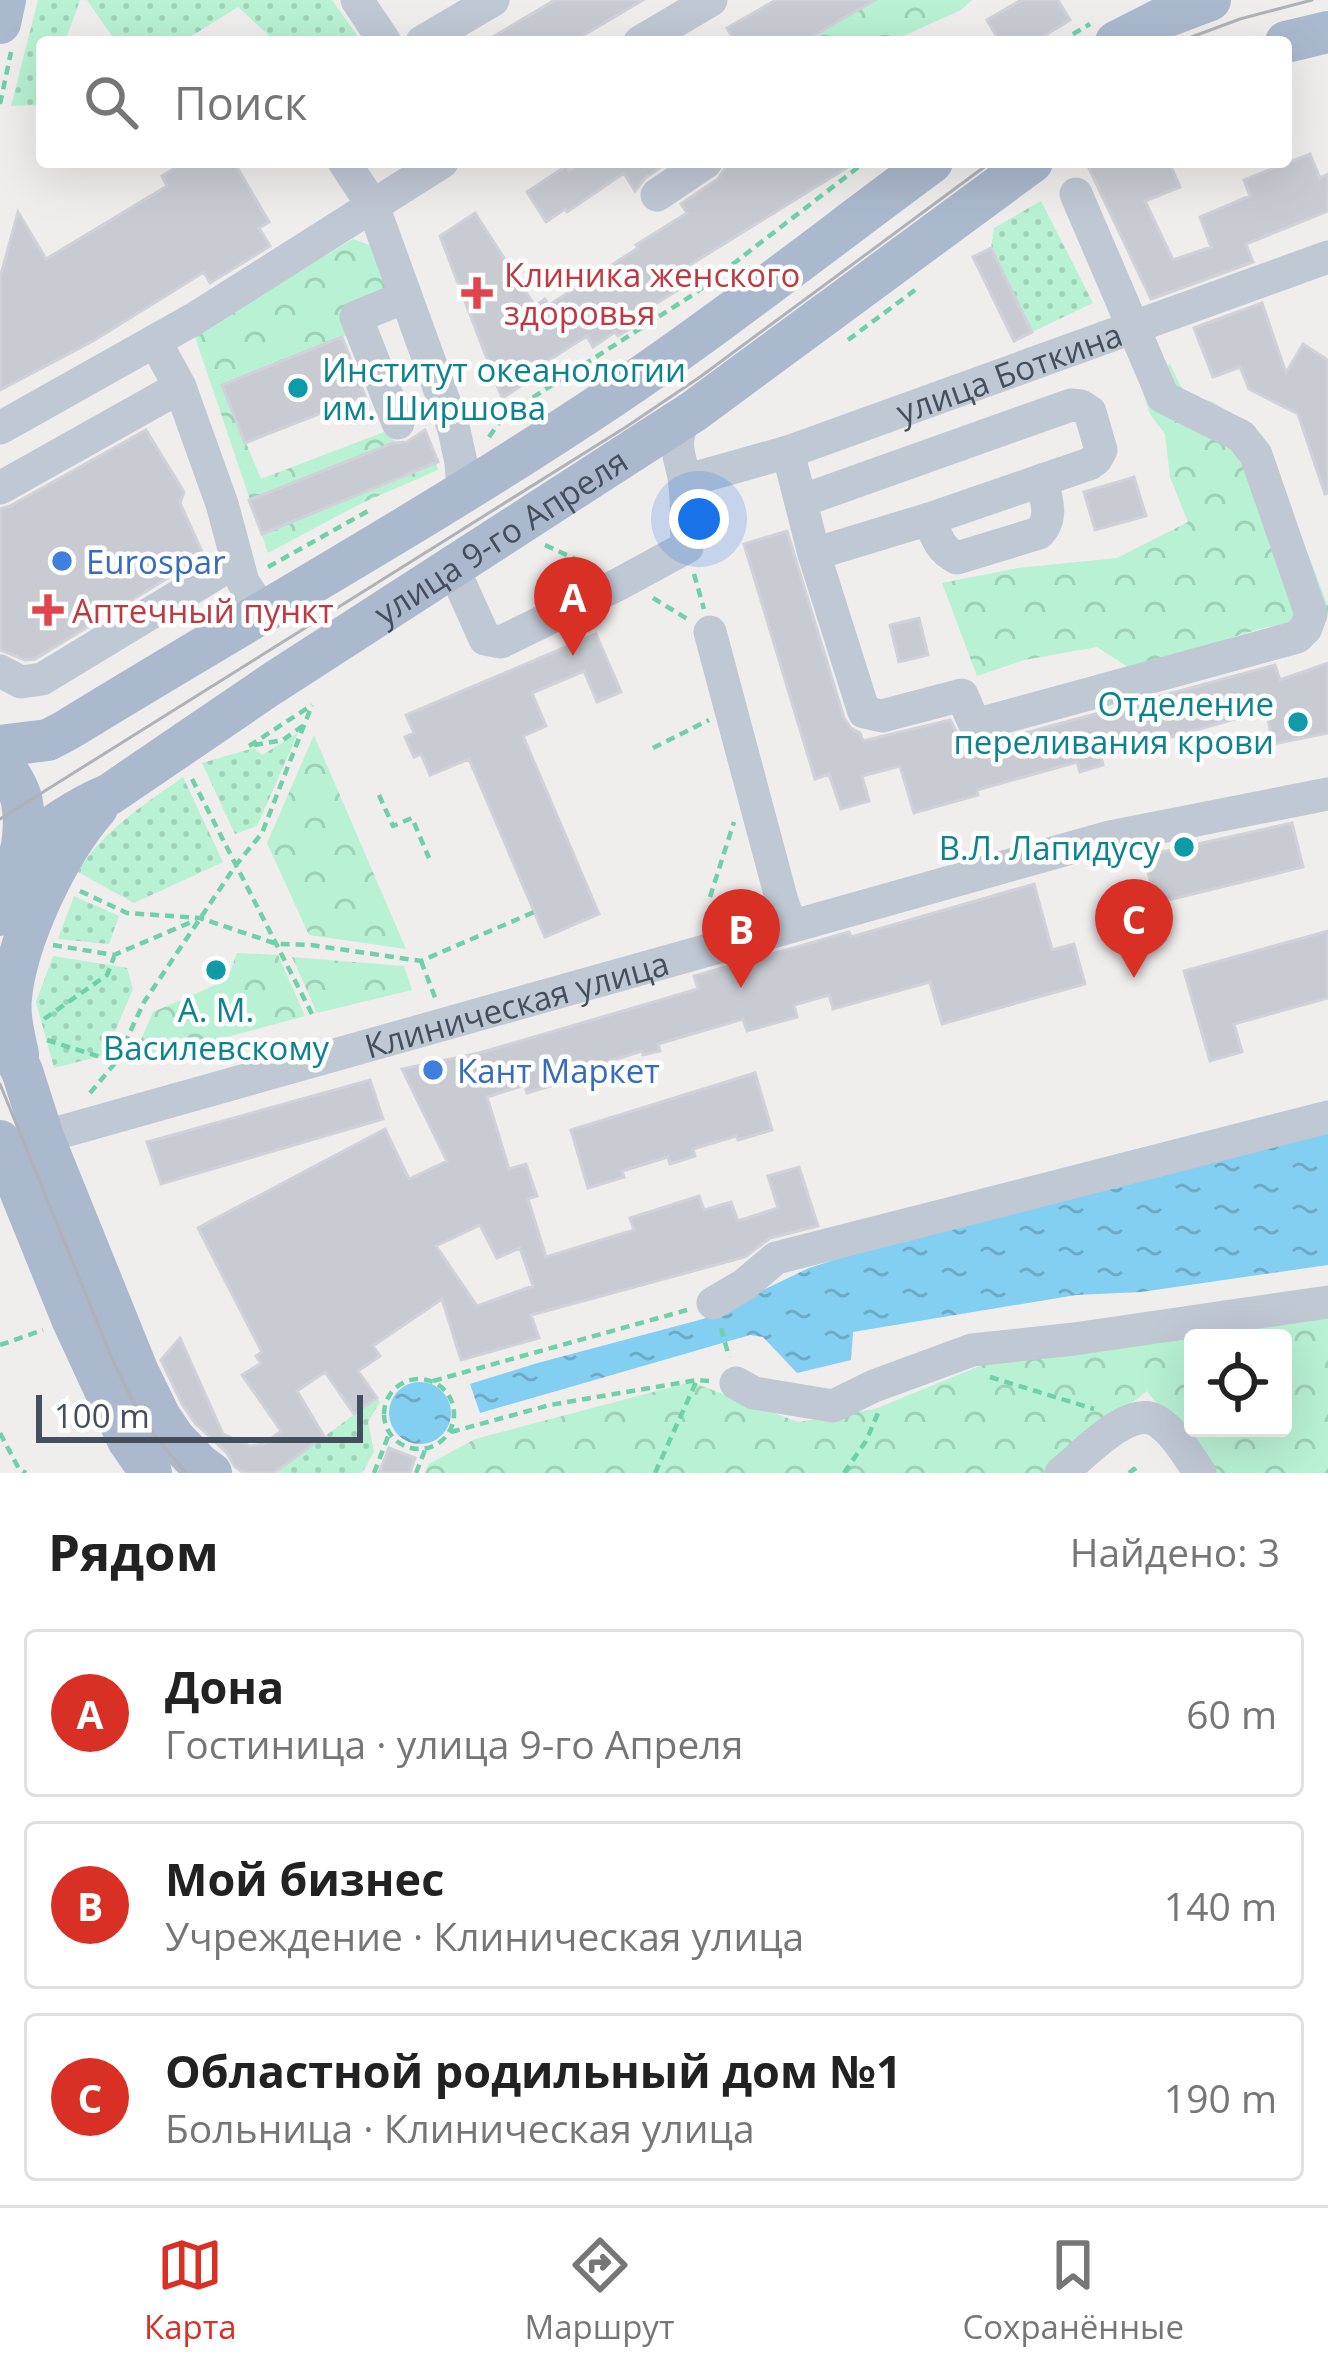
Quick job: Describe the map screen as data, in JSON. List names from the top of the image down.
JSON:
{
  "streets": {
    "main road": ["улица 9-го Апреля"],
    "street": ["улица Боткина", "Клиническая улица"]
  },
  "places": {
    "health": ["Клиника женского здоровья", "Аптечный пункт"],
    "other": [
      "Институт океанологии им. Ширшова",
      "Eurospar",
      "Отделение переливания крови",
      "В.Л. Лапидусу",
      "А. М. Василевскому",
      "Кант Маркет"
    ]
  },
  "scale_bar": "100 m",
  "page": {
    "search": "Поиск",
    "pins": ["A", "C", "B"],
    "scale": "100 m",
    "heading": ["Рядом", "Найдено: 3"],
    "list": [
      {
        "mark": "A",
        "name": "Дона",
        "note": "Гостиница · улица 9-го Апреля",
        "value": "60 m"
      },
      {
        "mark": "B",
        "name": "Мой бизнес",
        "note": "Учреждение · Клиническая улица",
        "value": "140 m"
      },
      {
        "mark": "C",
        "name": "Областной родильный дом №1",
        "note": "Больница · Клиническая улица",
        "value": "190 m"
      }
    ],
    "nav": ["Карта", "Маршрут", "Сохранённые"]
  }
}
